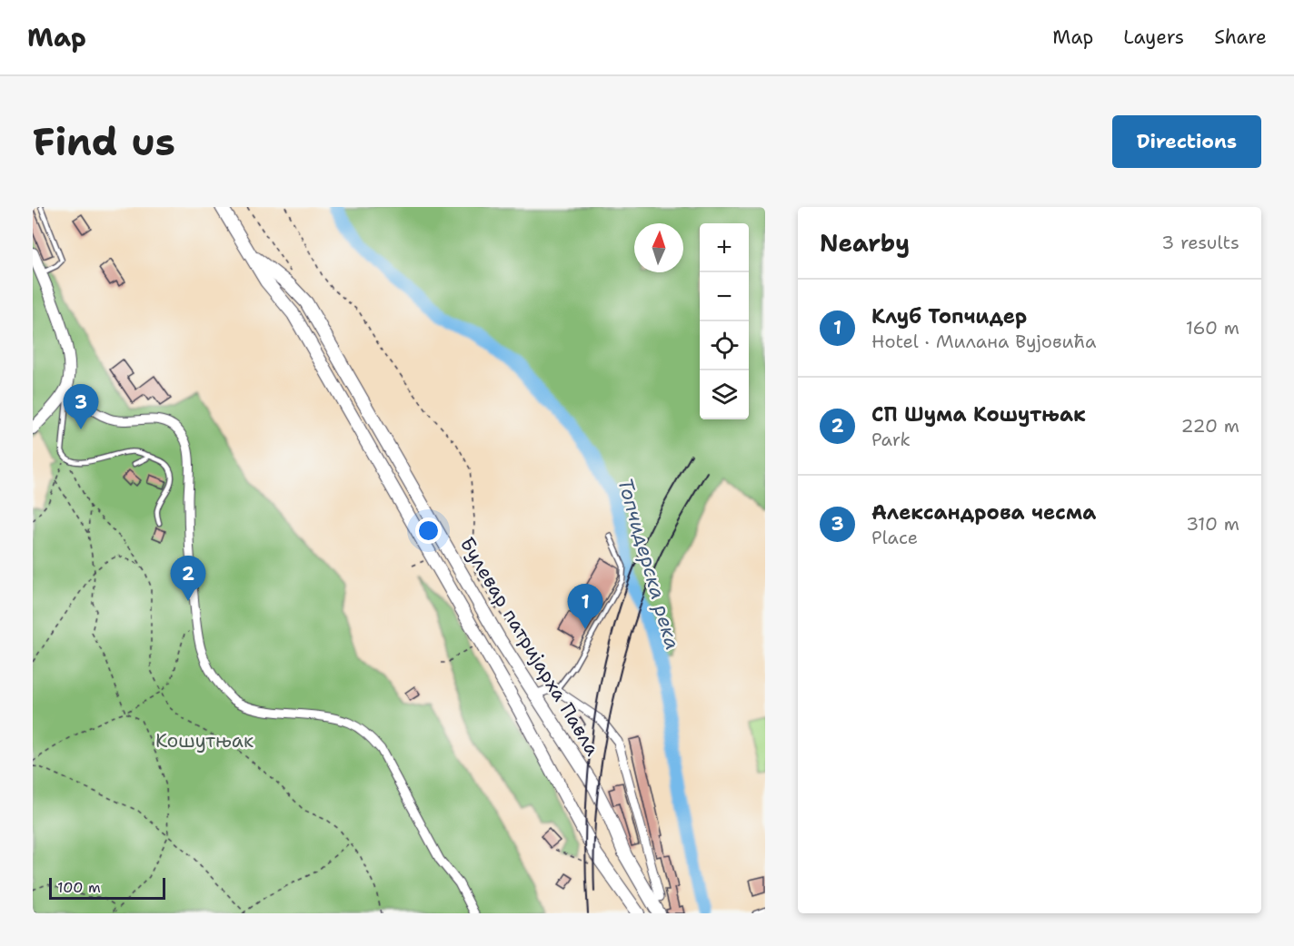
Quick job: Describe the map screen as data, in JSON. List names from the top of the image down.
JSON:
{
  "streets": {
    "main road": ["Булевар патријарха Павла"]
  },
  "water": ["Топчидерска река"],
  "parks": ["Кошутњак"],
  "scale_bar": "100 m",
  "north": "top",
  "page": {
    "header": "Map",
    "nav": ["Map", "Layers", "Share"],
    "buttons": "Directions",
    "title": "Find us",
    "heading": ["Nearby", "3 results"],
    "map_buttons": ["+", "−"],
    "list": [
      {
        "mark": "1",
        "name": "Клуб Топчидер",
        "note": "Hotel · Милана Вујовића",
        "value": "160 m"
      },
      {
        "mark": "2",
        "name": "СП Шума Кошутњак",
        "note": "Park",
        "value": "220 m"
      },
      {
        "mark": "3",
        "name": "Александрова чесма",
        "note": "Place",
        "value": "310 m"
      }
    ],
    "pins": ["3", "2", "1"],
    "scale": "100 m"
  }
}
